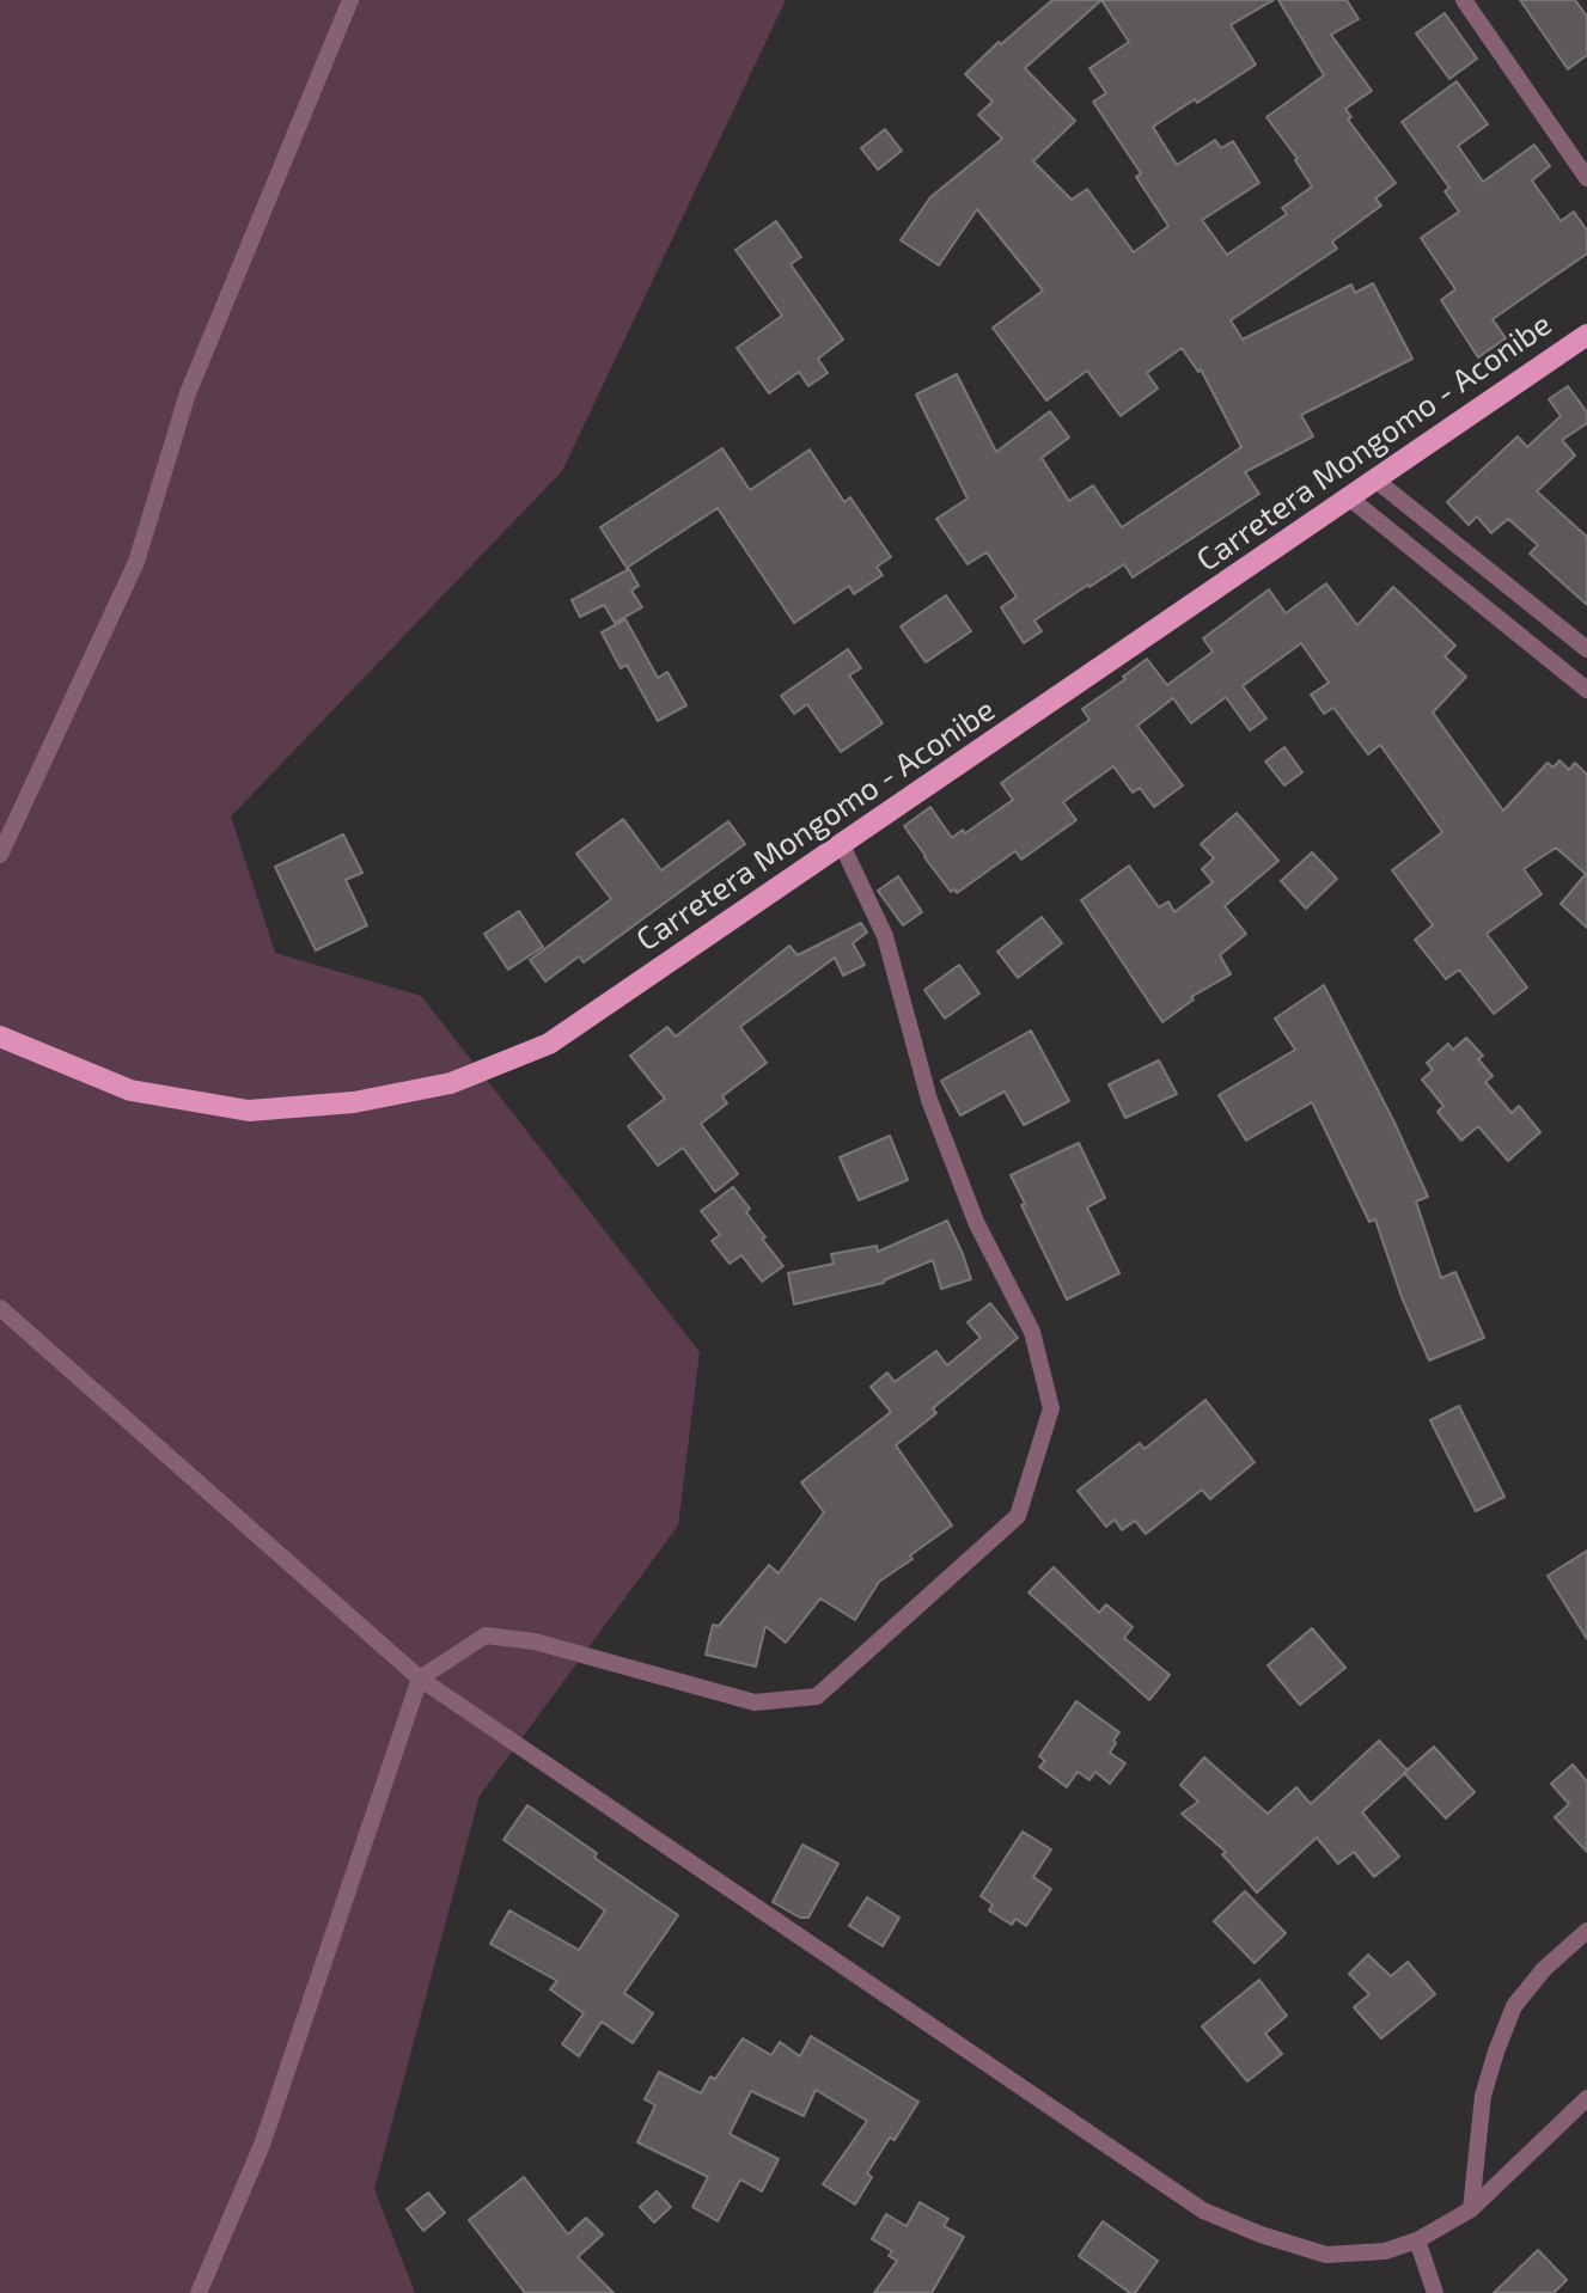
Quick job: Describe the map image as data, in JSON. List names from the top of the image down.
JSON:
{
  "streets": {
    "main road": ["Carretera Mongomo - Aconibe"]
  }
}
